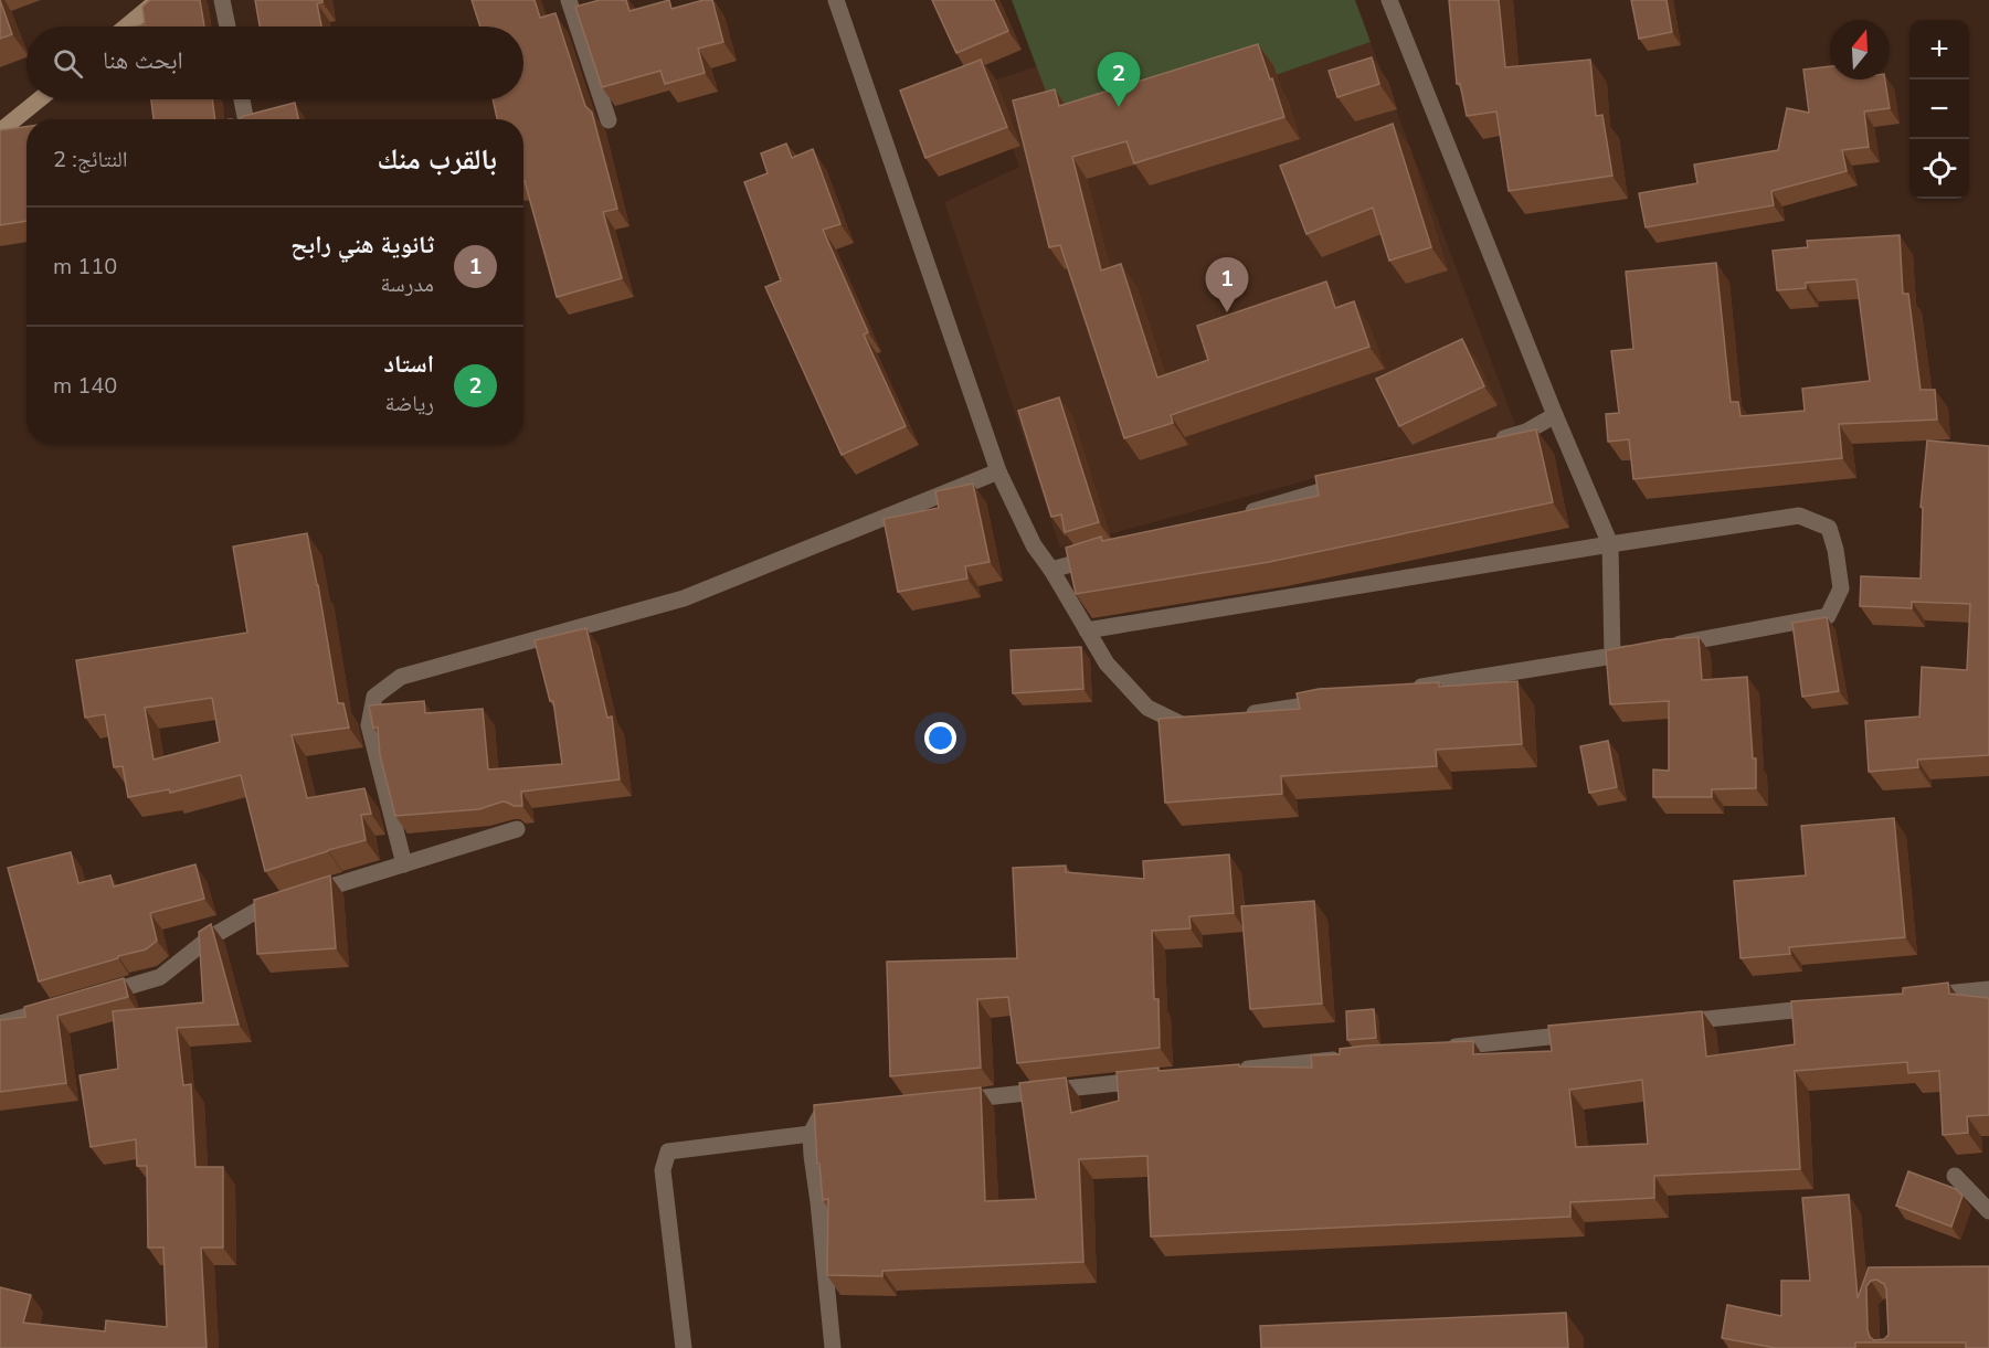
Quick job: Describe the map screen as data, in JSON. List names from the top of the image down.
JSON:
{
  "north": "top",
  "page": {
    "map_buttons": ["+", "−"],
    "search": "ابحث هنا",
    "pins": ["2", "1"],
    "heading": ["بالقرب منك", "النتائج: 2"],
    "list": [
      {
        "mark": "1",
        "name": "ثانوية هني رابح",
        "note": "مدرسة",
        "value": "110 m"
      },
      {
        "mark": "2",
        "name": "استاد",
        "note": "رياضة",
        "value": "140 m"
      }
    ]
  }
}
